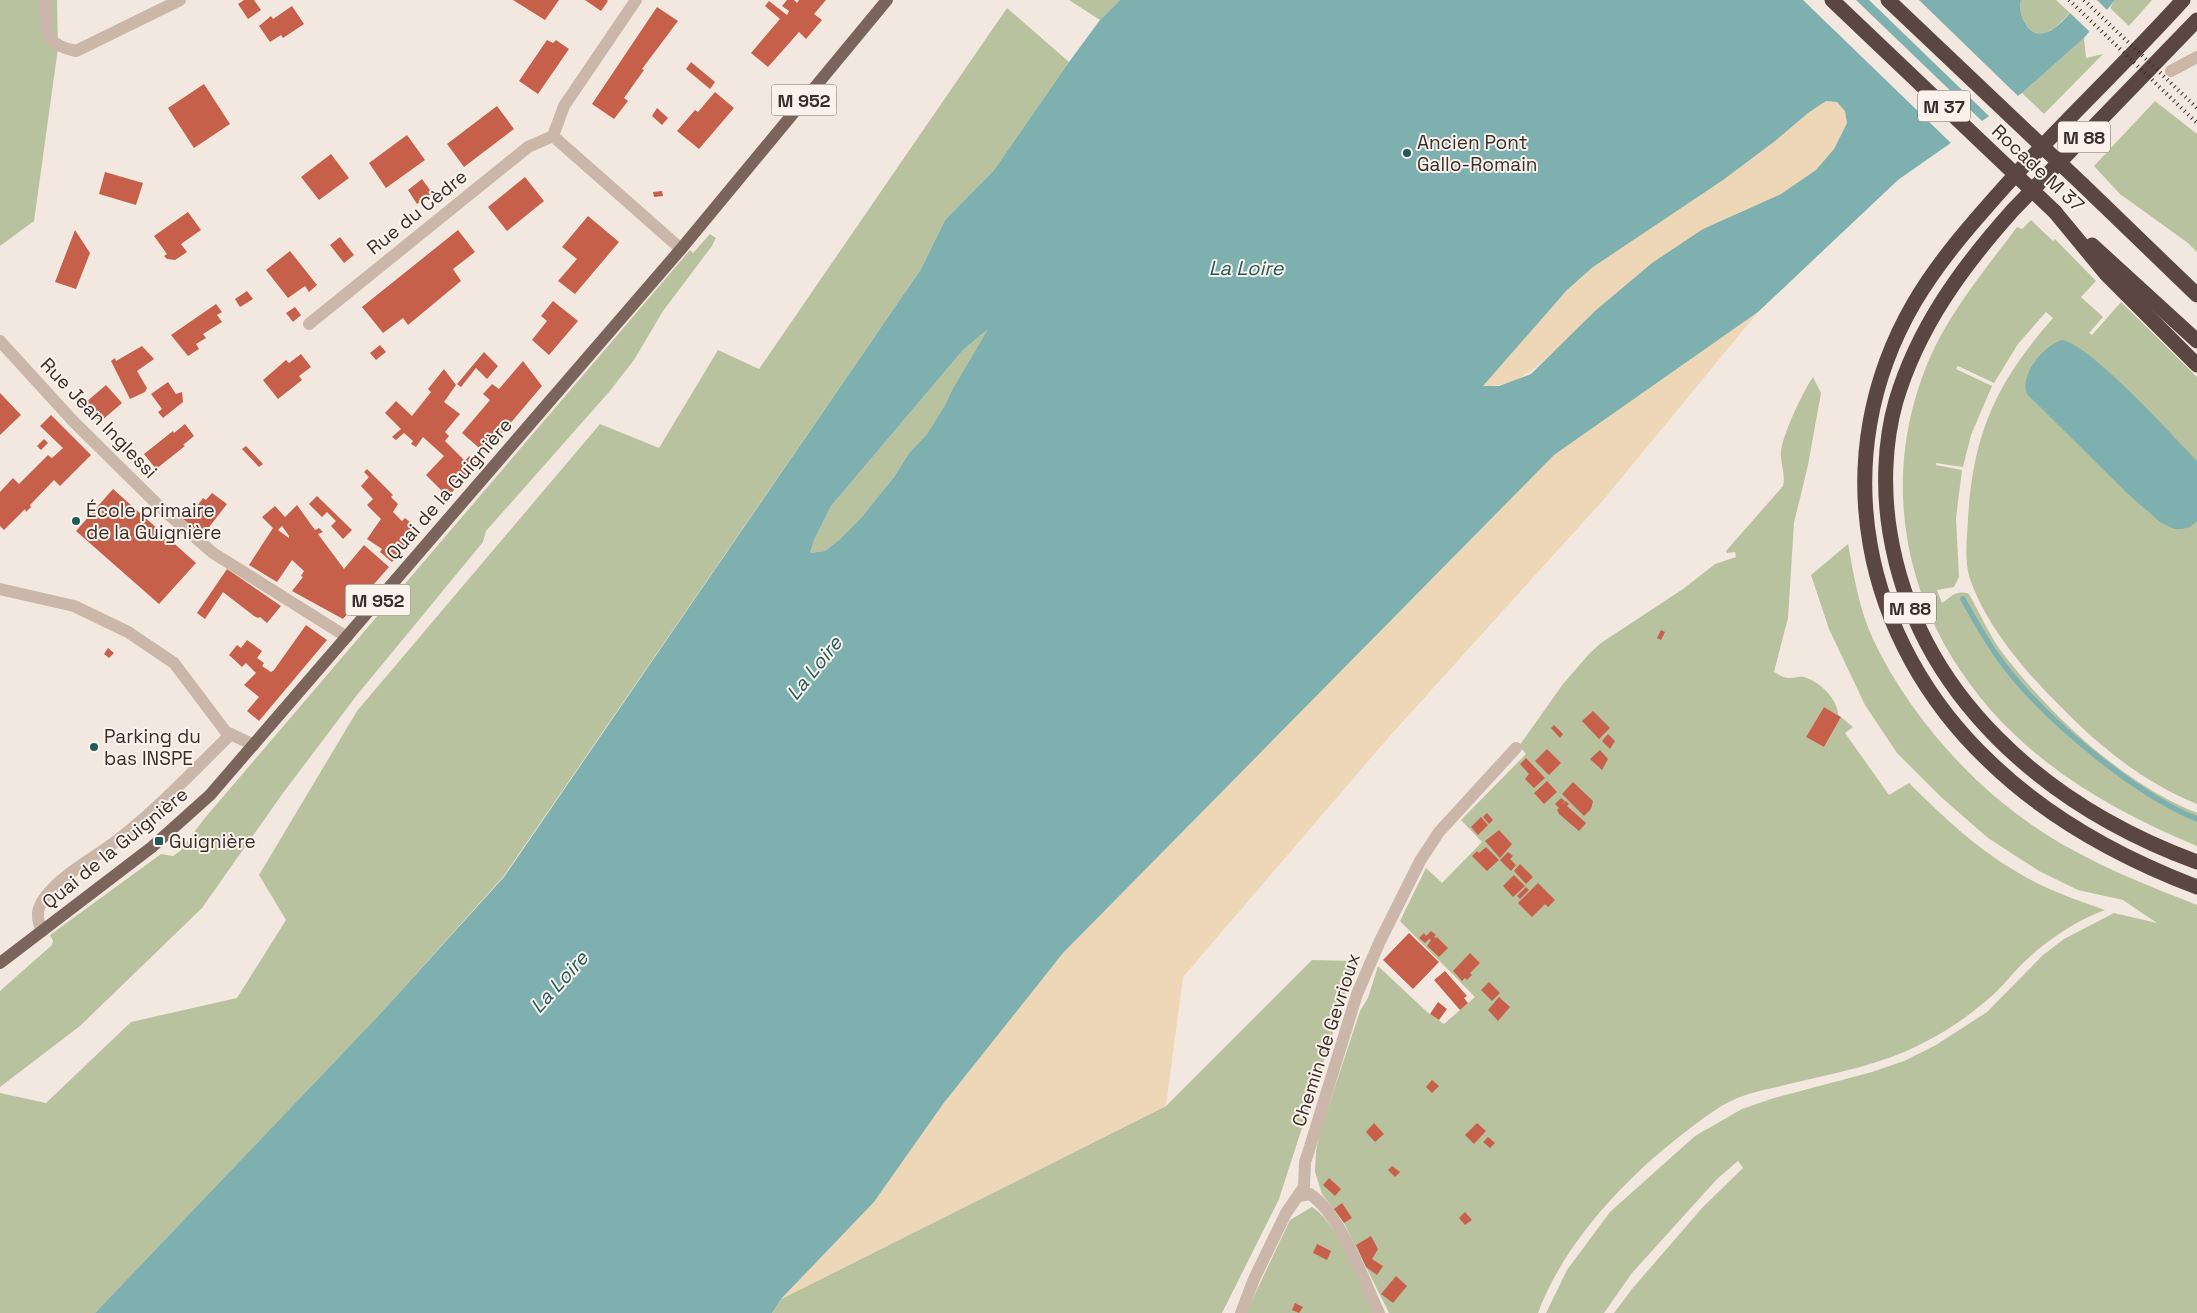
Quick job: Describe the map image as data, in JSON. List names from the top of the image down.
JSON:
{
  "streets": {
    "highway": ["M 37", "M 88", "Rocade M 37"],
    "main road": ["M 952", "Quai de la Guignière"],
    "street": ["Rue du Cèdre", "Rue Jean Inglessi", "Chemin de Gevrioux"]
  },
  "crossings": [
    ["Rue Jean Inglessi", "Quai de la Guignière"]
  ],
  "water": ["La Loire"],
  "places": {
    "other": ["Ancien Pont Gallo-Romain", "École primaire de la Guignière", "Parking du bas INSPE"],
    "transit": ["Guignière"]
  }
}
